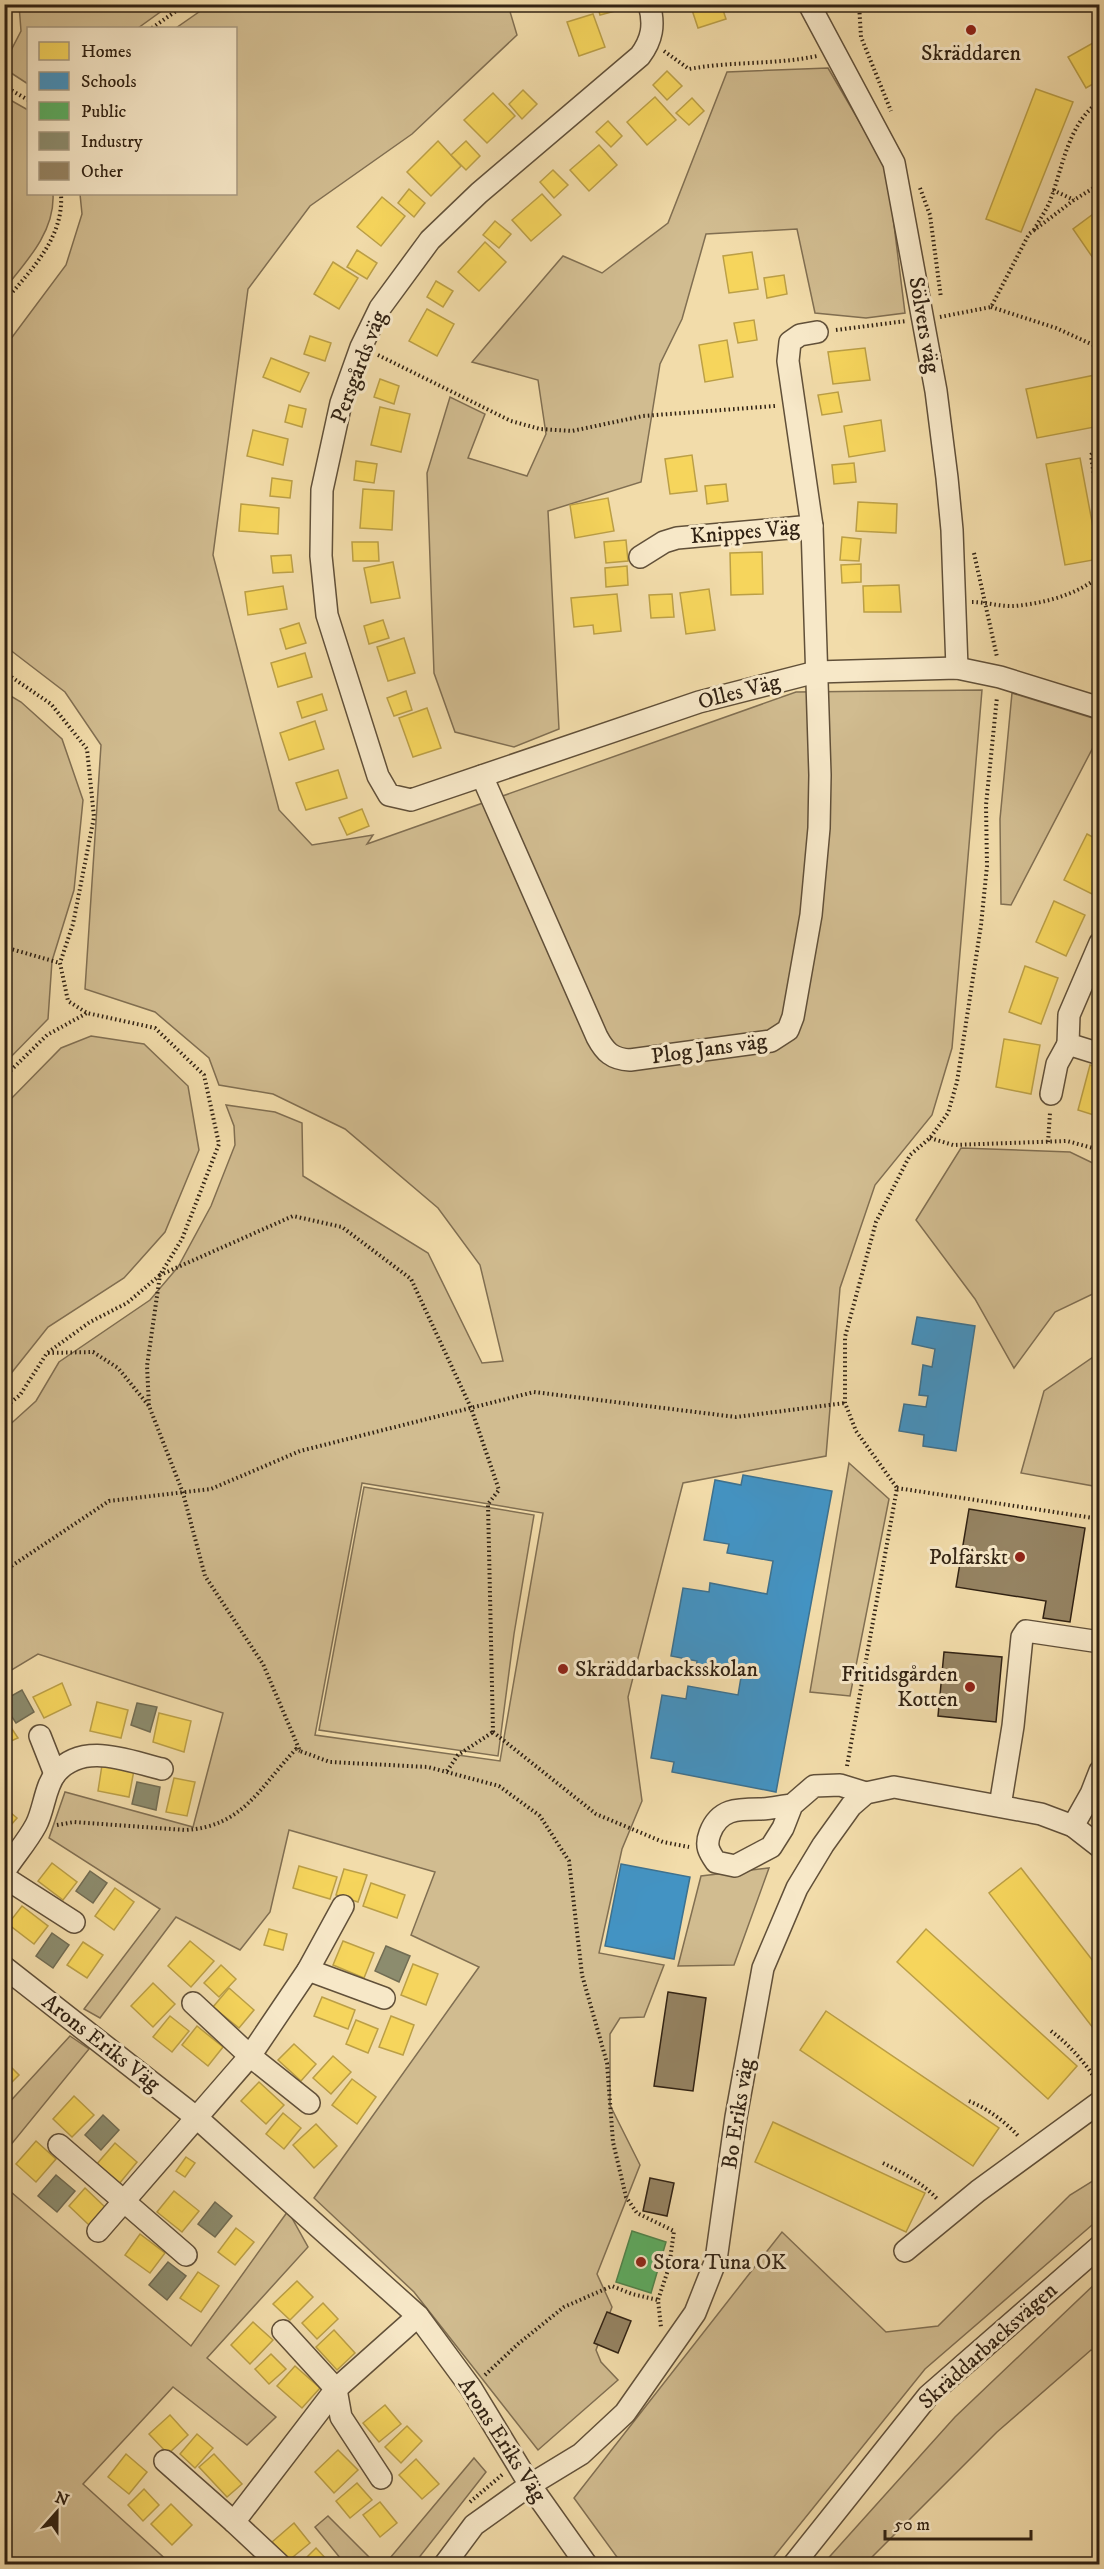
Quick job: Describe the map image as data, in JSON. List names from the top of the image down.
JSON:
{
  "streets": {
    "street": [
      "Sölvers väg",
      "Persgårds väg",
      "Knippes Väg",
      "Olles Väg",
      "Plog Jans väg",
      "Arons Eriks Väg",
      "Bo Eriks väg",
      "Skräddarbacksvägen"
    ]
  },
  "crossings": [
    ["Sölvers väg", "Olles Väg"],
    ["Persgårds väg", "Olles Väg"],
    ["Olles Väg", "Plog Jans väg"],
    ["Arons Eriks Väg", "Bo Eriks väg"]
  ],
  "places": [
    "Skräddaren",
    "Polfärskt",
    "Skräddarbacksskolan",
    "Fritidsgården Kotten",
    "Stora Tuna OK"
  ],
  "legend": [
    "Homes",
    "Schools",
    "Public",
    "Industry",
    "Other"
  ],
  "scale_bar": "50 m",
  "north": "top"
}
